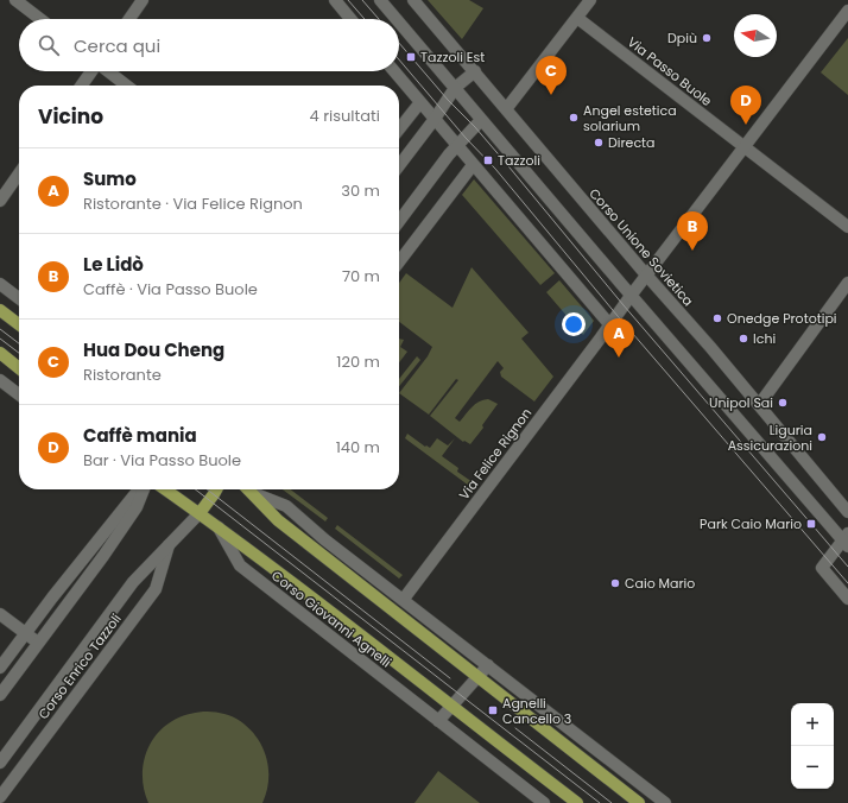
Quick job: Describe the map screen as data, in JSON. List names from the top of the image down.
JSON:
{
  "streets": {
    "main road": ["Corso Giovanni Agnelli"],
    "street": [
      "Via Passo Buole",
      "Corso Unione Sovietica",
      "Via Felice Rignon",
      "Corso Enrico Tazzoli"
    ]
  },
  "crossings": [
    ["Corso Giovanni Agnelli", "Corso Enrico Tazzoli"]
  ],
  "places": {
    "other": [
      "Dpiù",
      "Angel estetica solarium",
      "Directa",
      "Onedge Prototipi",
      "Ichi",
      "Unipol Sai",
      "Liguria Assicurazioni",
      "Caio Mario"
    ],
    "transit": [
      "Tazzoli Est",
      "Tazzoli",
      "Park Caio Mario",
      "Agnelli Cancello 3"
    ]
  },
  "north": "left",
  "page": {
    "search": "Cerca qui",
    "pins": [
      "C",
      "D",
      "B",
      "A"
    ],
    "heading": ["Vicino", "4 risultati"],
    "list": [
      {
        "mark": "A",
        "name": "Sumo",
        "note": "Ristorante · Via Felice Rignon",
        "value": "30 m"
      },
      {
        "mark": "B",
        "name": "Le Lidò",
        "note": "Caffè · Via Passo Buole",
        "value": "70 m"
      },
      {
        "mark": "C",
        "name": "Hua Dou Cheng",
        "note": "Ristorante",
        "value": "120 m"
      },
      {
        "mark": "D",
        "name": "Caffè mania",
        "note": "Bar · Via Passo Buole",
        "value": "140 m"
      }
    ],
    "map_buttons": ["+", "−"]
  }
}
